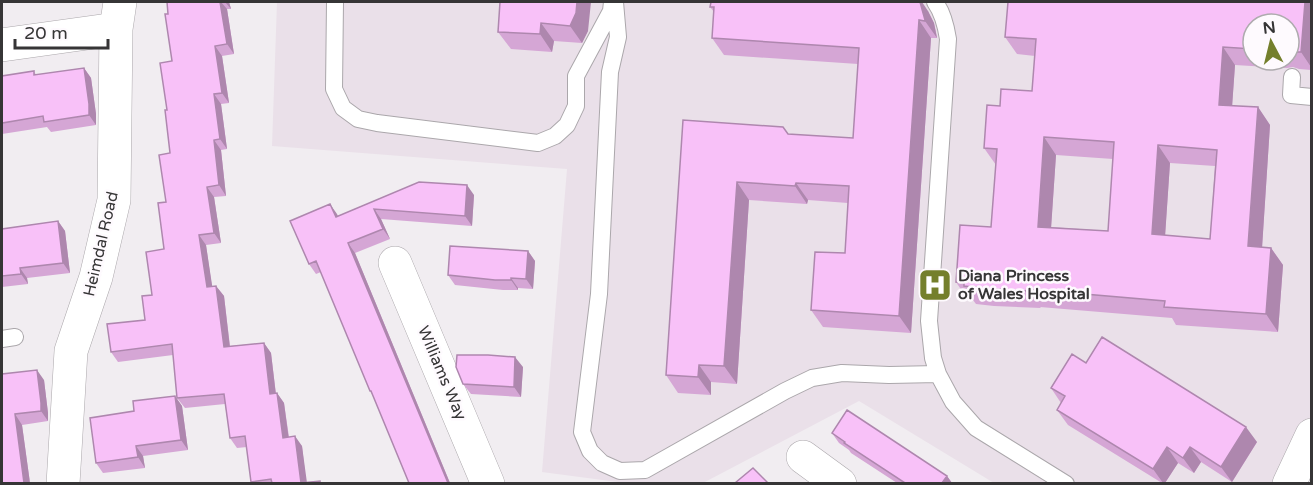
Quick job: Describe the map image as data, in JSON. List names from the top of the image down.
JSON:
{
  "streets": {
    "street": ["Heimdal Road", "Williams Way"]
  },
  "places": {
    "hospital": ["Diana Princess of Wales Hospital"]
  },
  "scale_bar": "20 m",
  "north": "top"
}
